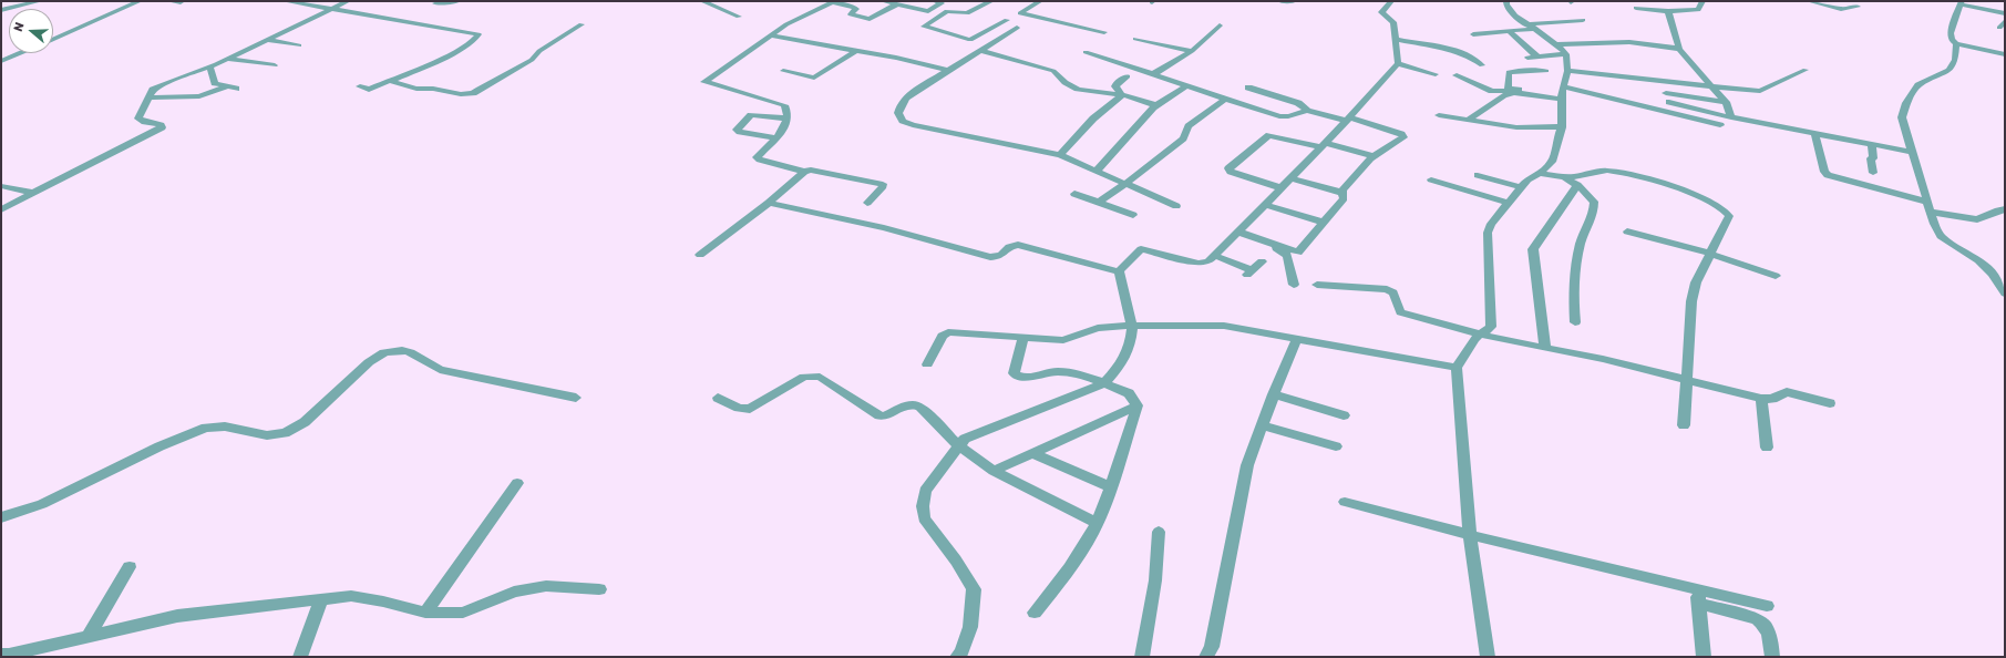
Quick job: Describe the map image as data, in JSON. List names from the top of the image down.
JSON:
{
  "north": "left"
}
